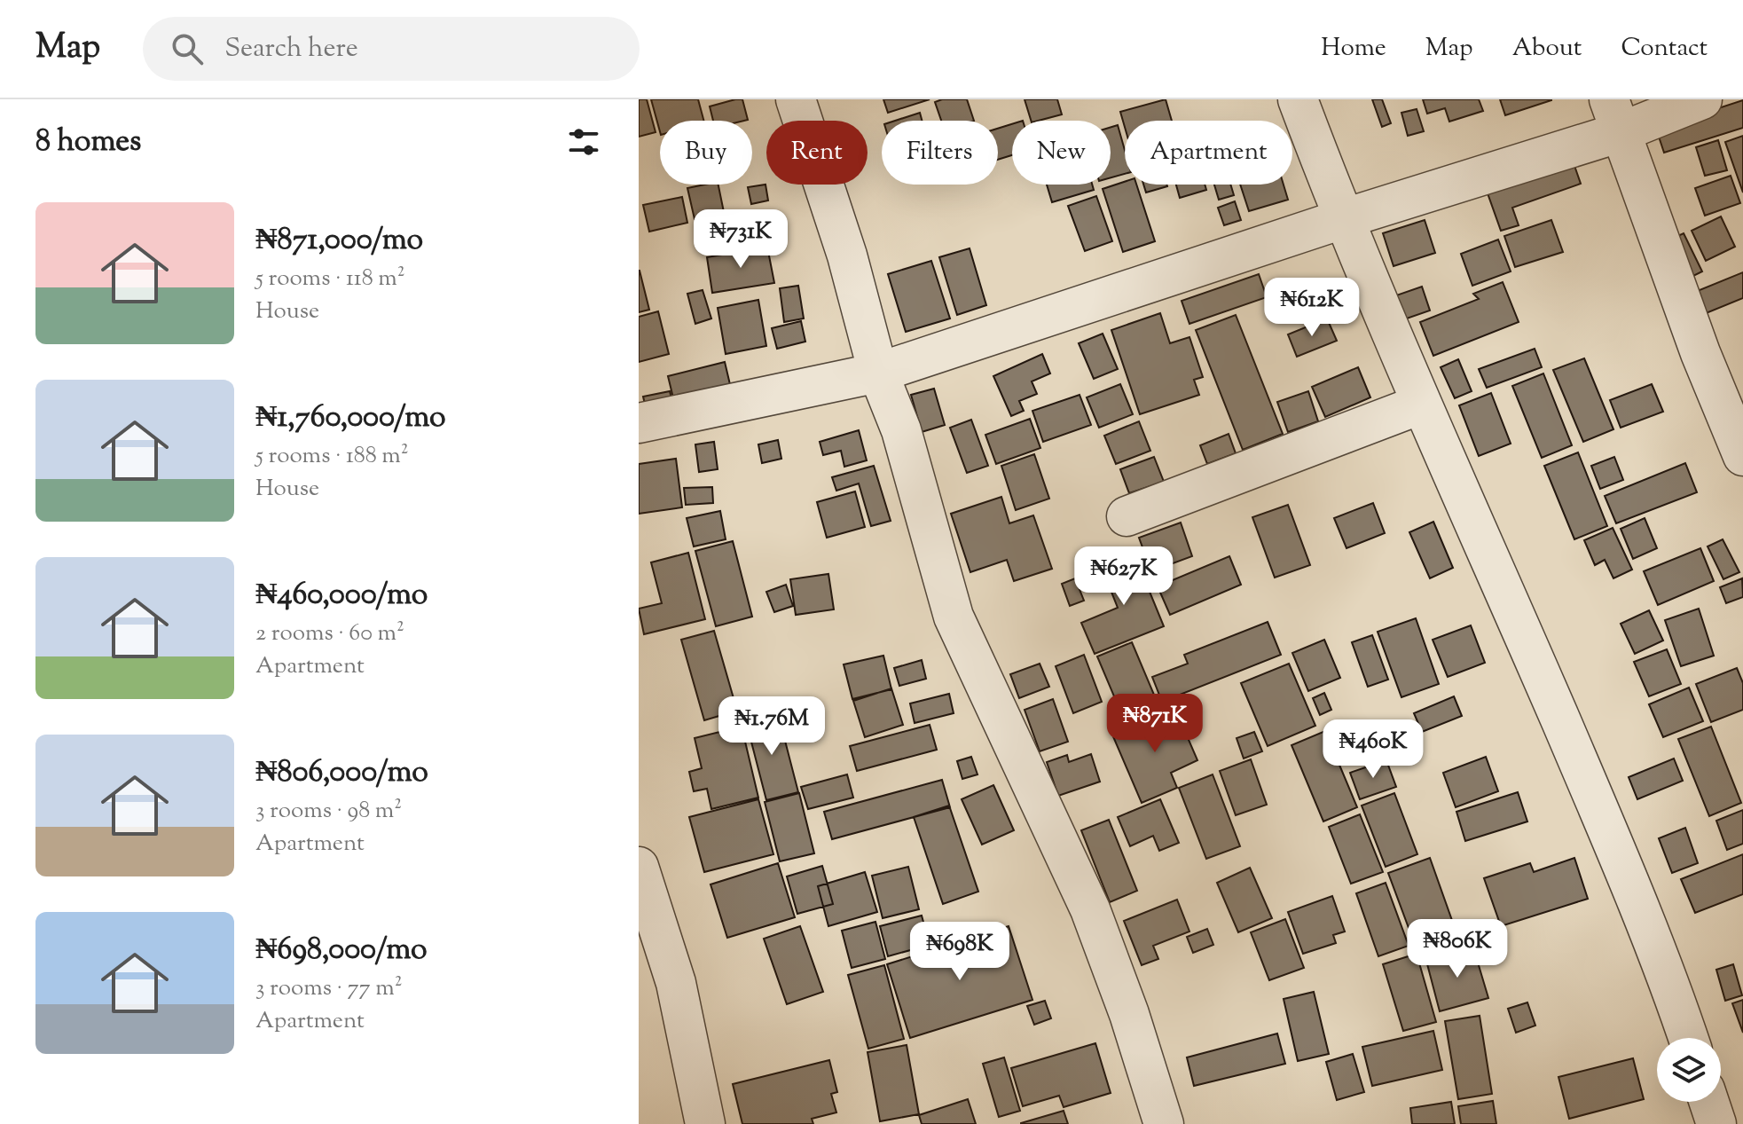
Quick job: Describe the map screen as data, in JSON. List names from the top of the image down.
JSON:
{
  "page": {
    "header": "Map",
    "search": "Search here",
    "nav": [
      "Home",
      "Map",
      "About",
      "Contact"
    ],
    "heading": "8 homes",
    "chip": [
      "Buy",
      "Rent",
      "Filters",
      "New",
      "Apartment"
    ],
    "list": [
      {
        "name": "₦871,000/mo",
        "note": "5 rooms · 118 m² · House"
      },
      {
        "name": "₦1,760,000/mo",
        "note": "5 rooms · 188 m² · House"
      },
      {
        "name": "₦460,000/mo",
        "note": "2 rooms · 60 m² · Apartment"
      },
      {
        "name": "₦806,000/mo",
        "note": "3 rooms · 98 m² · Apartment"
      },
      {
        "name": "₦698,000/mo",
        "note": "3 rooms · 77 m² · Apartment"
      }
    ],
    "price": [
      "₦731K",
      "₦612K",
      "₦627K",
      "₦871K",
      "₦1.76M",
      "₦460K",
      "₦806K",
      "₦698K"
    ]
  }
}
